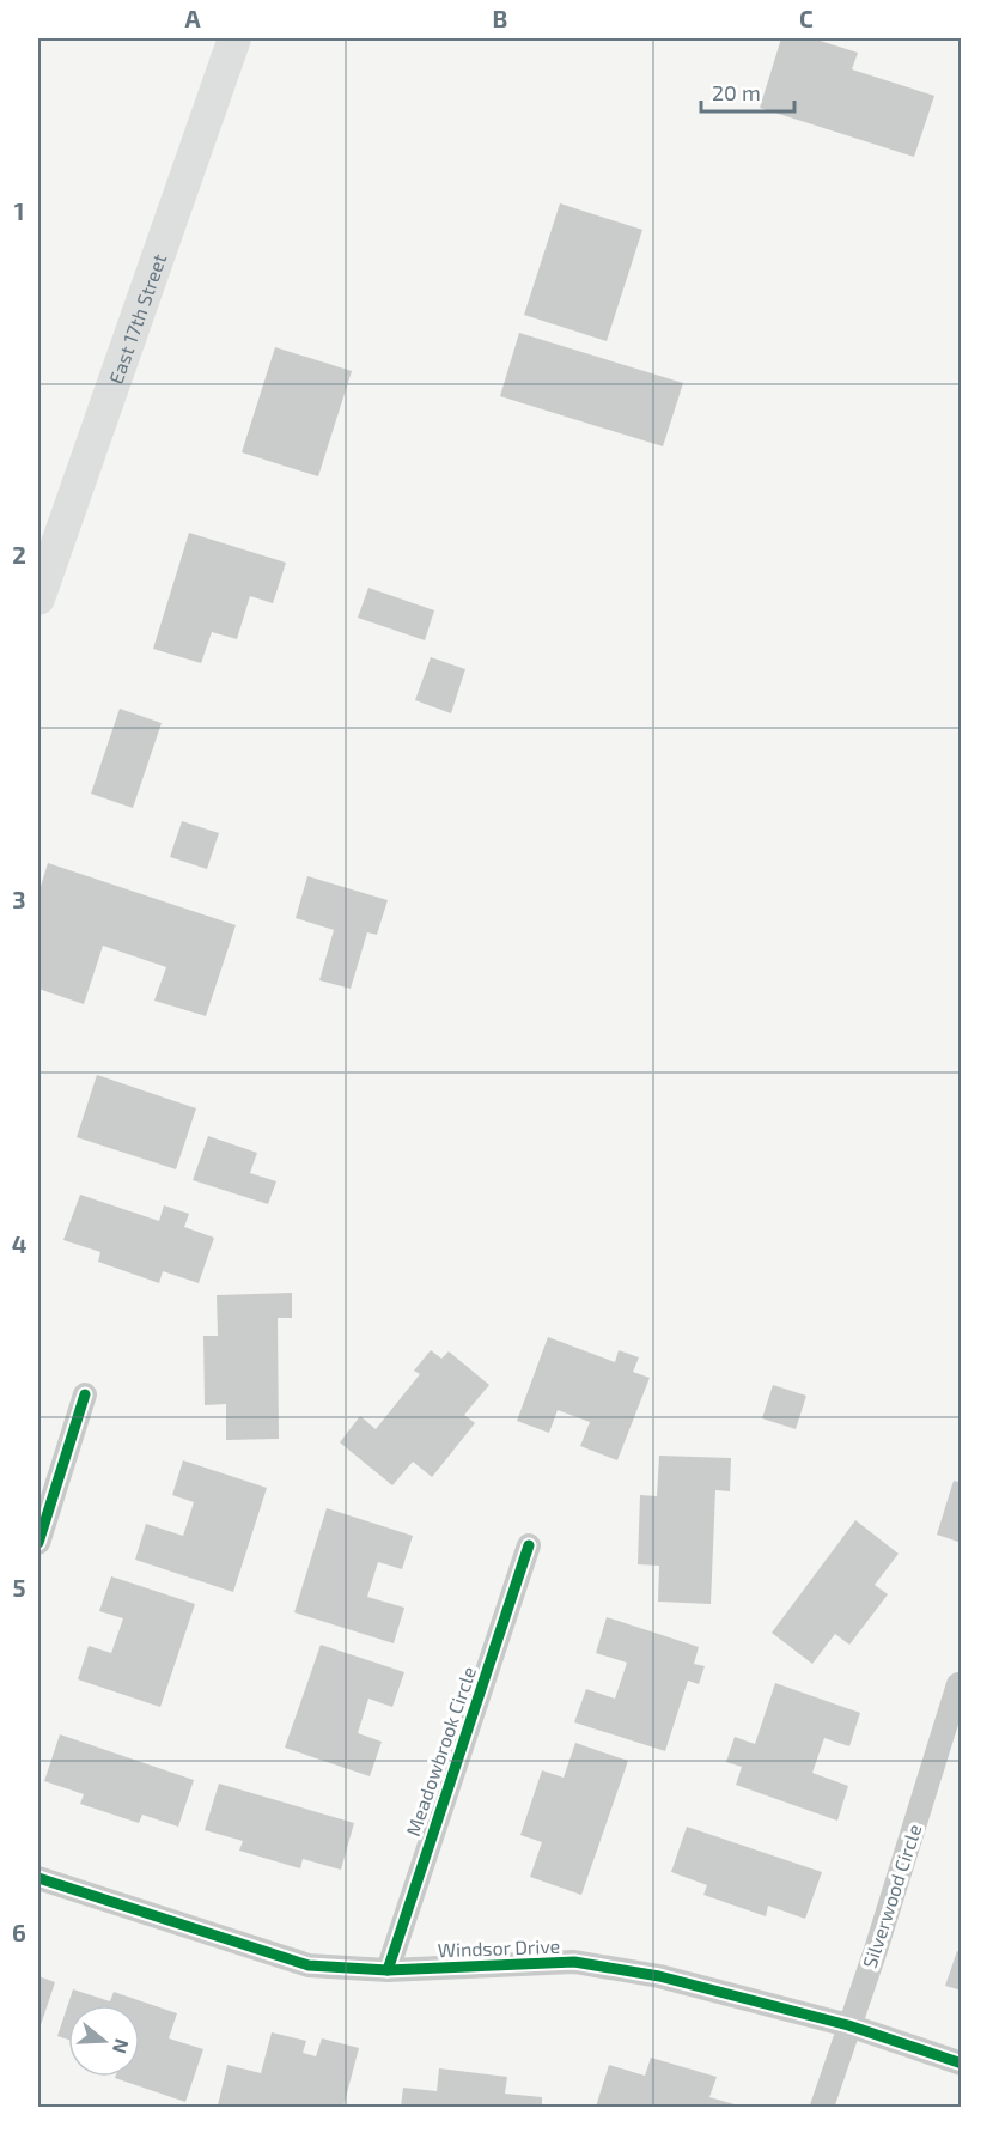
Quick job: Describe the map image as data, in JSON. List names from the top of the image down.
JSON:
{
  "streets": {
    "main road": ["East 17th Street"],
    "street": ["Meadowbrook Circle", "Silverwood Circle", "Windsor Drive"]
  },
  "crossings": [
    ["Meadowbrook Circle", "Windsor Drive"],
    ["Silverwood Circle", "Windsor Drive"]
  ],
  "scale_bar": "20 m",
  "north": "right",
  "grid": {
    "columns": ["A", "B", "C"],
    "rows": [
      "1",
      "2",
      "3",
      "4",
      "5",
      "6"
    ]
  }
}
